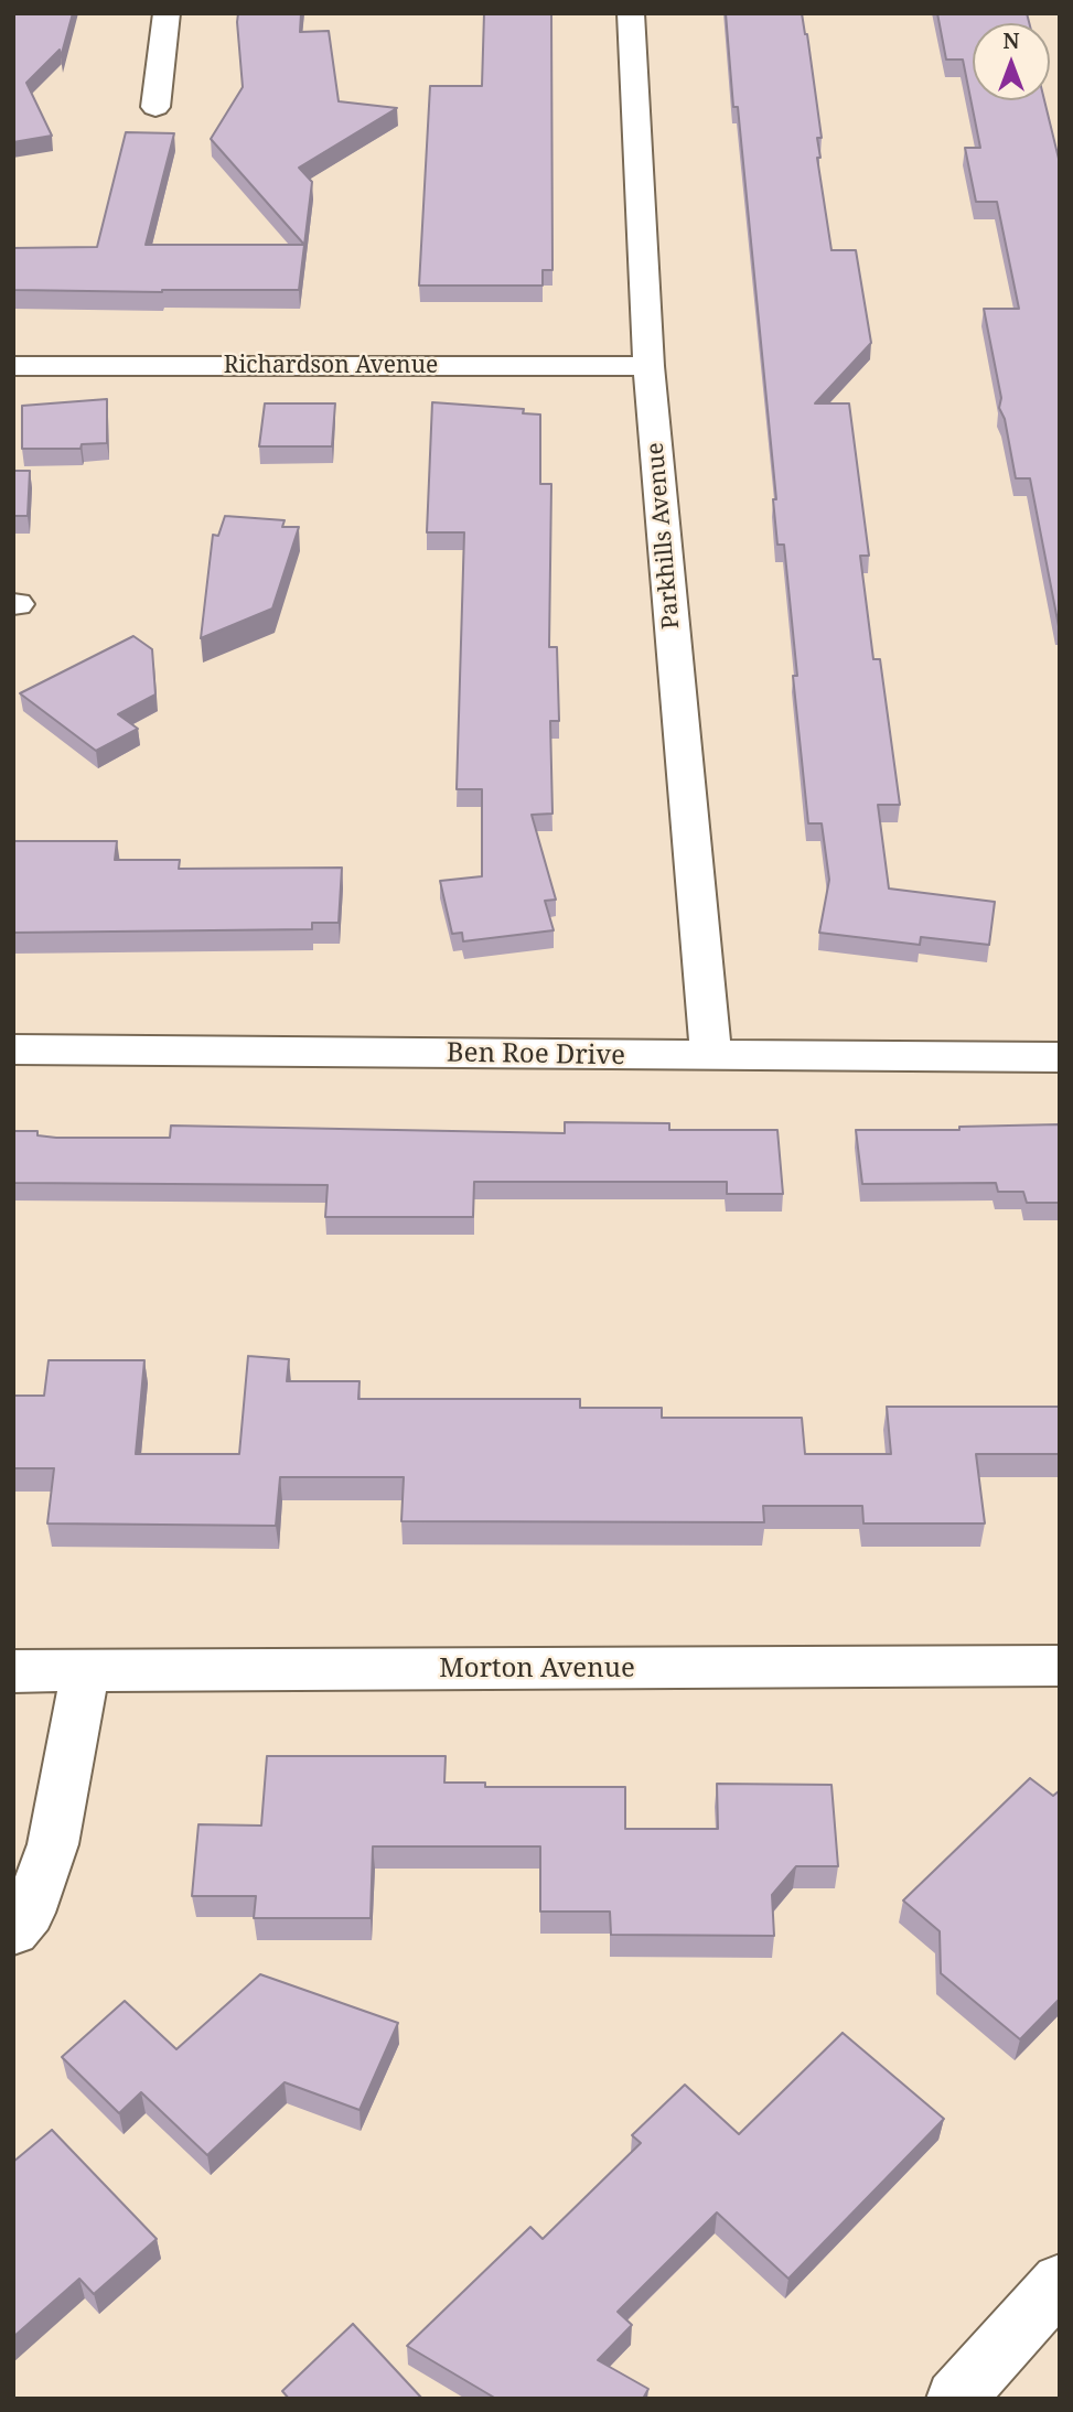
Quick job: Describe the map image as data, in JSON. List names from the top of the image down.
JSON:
{
  "streets": {
    "street": [
      "Richardson Avenue",
      "Parkhills Avenue",
      "Ben Roe Drive",
      "Morton Avenue"
    ]
  },
  "crossings": [
    ["Richardson Avenue", "Parkhills Avenue"],
    ["Parkhills Avenue", "Ben Roe Drive"]
  ],
  "north": "top"
}
